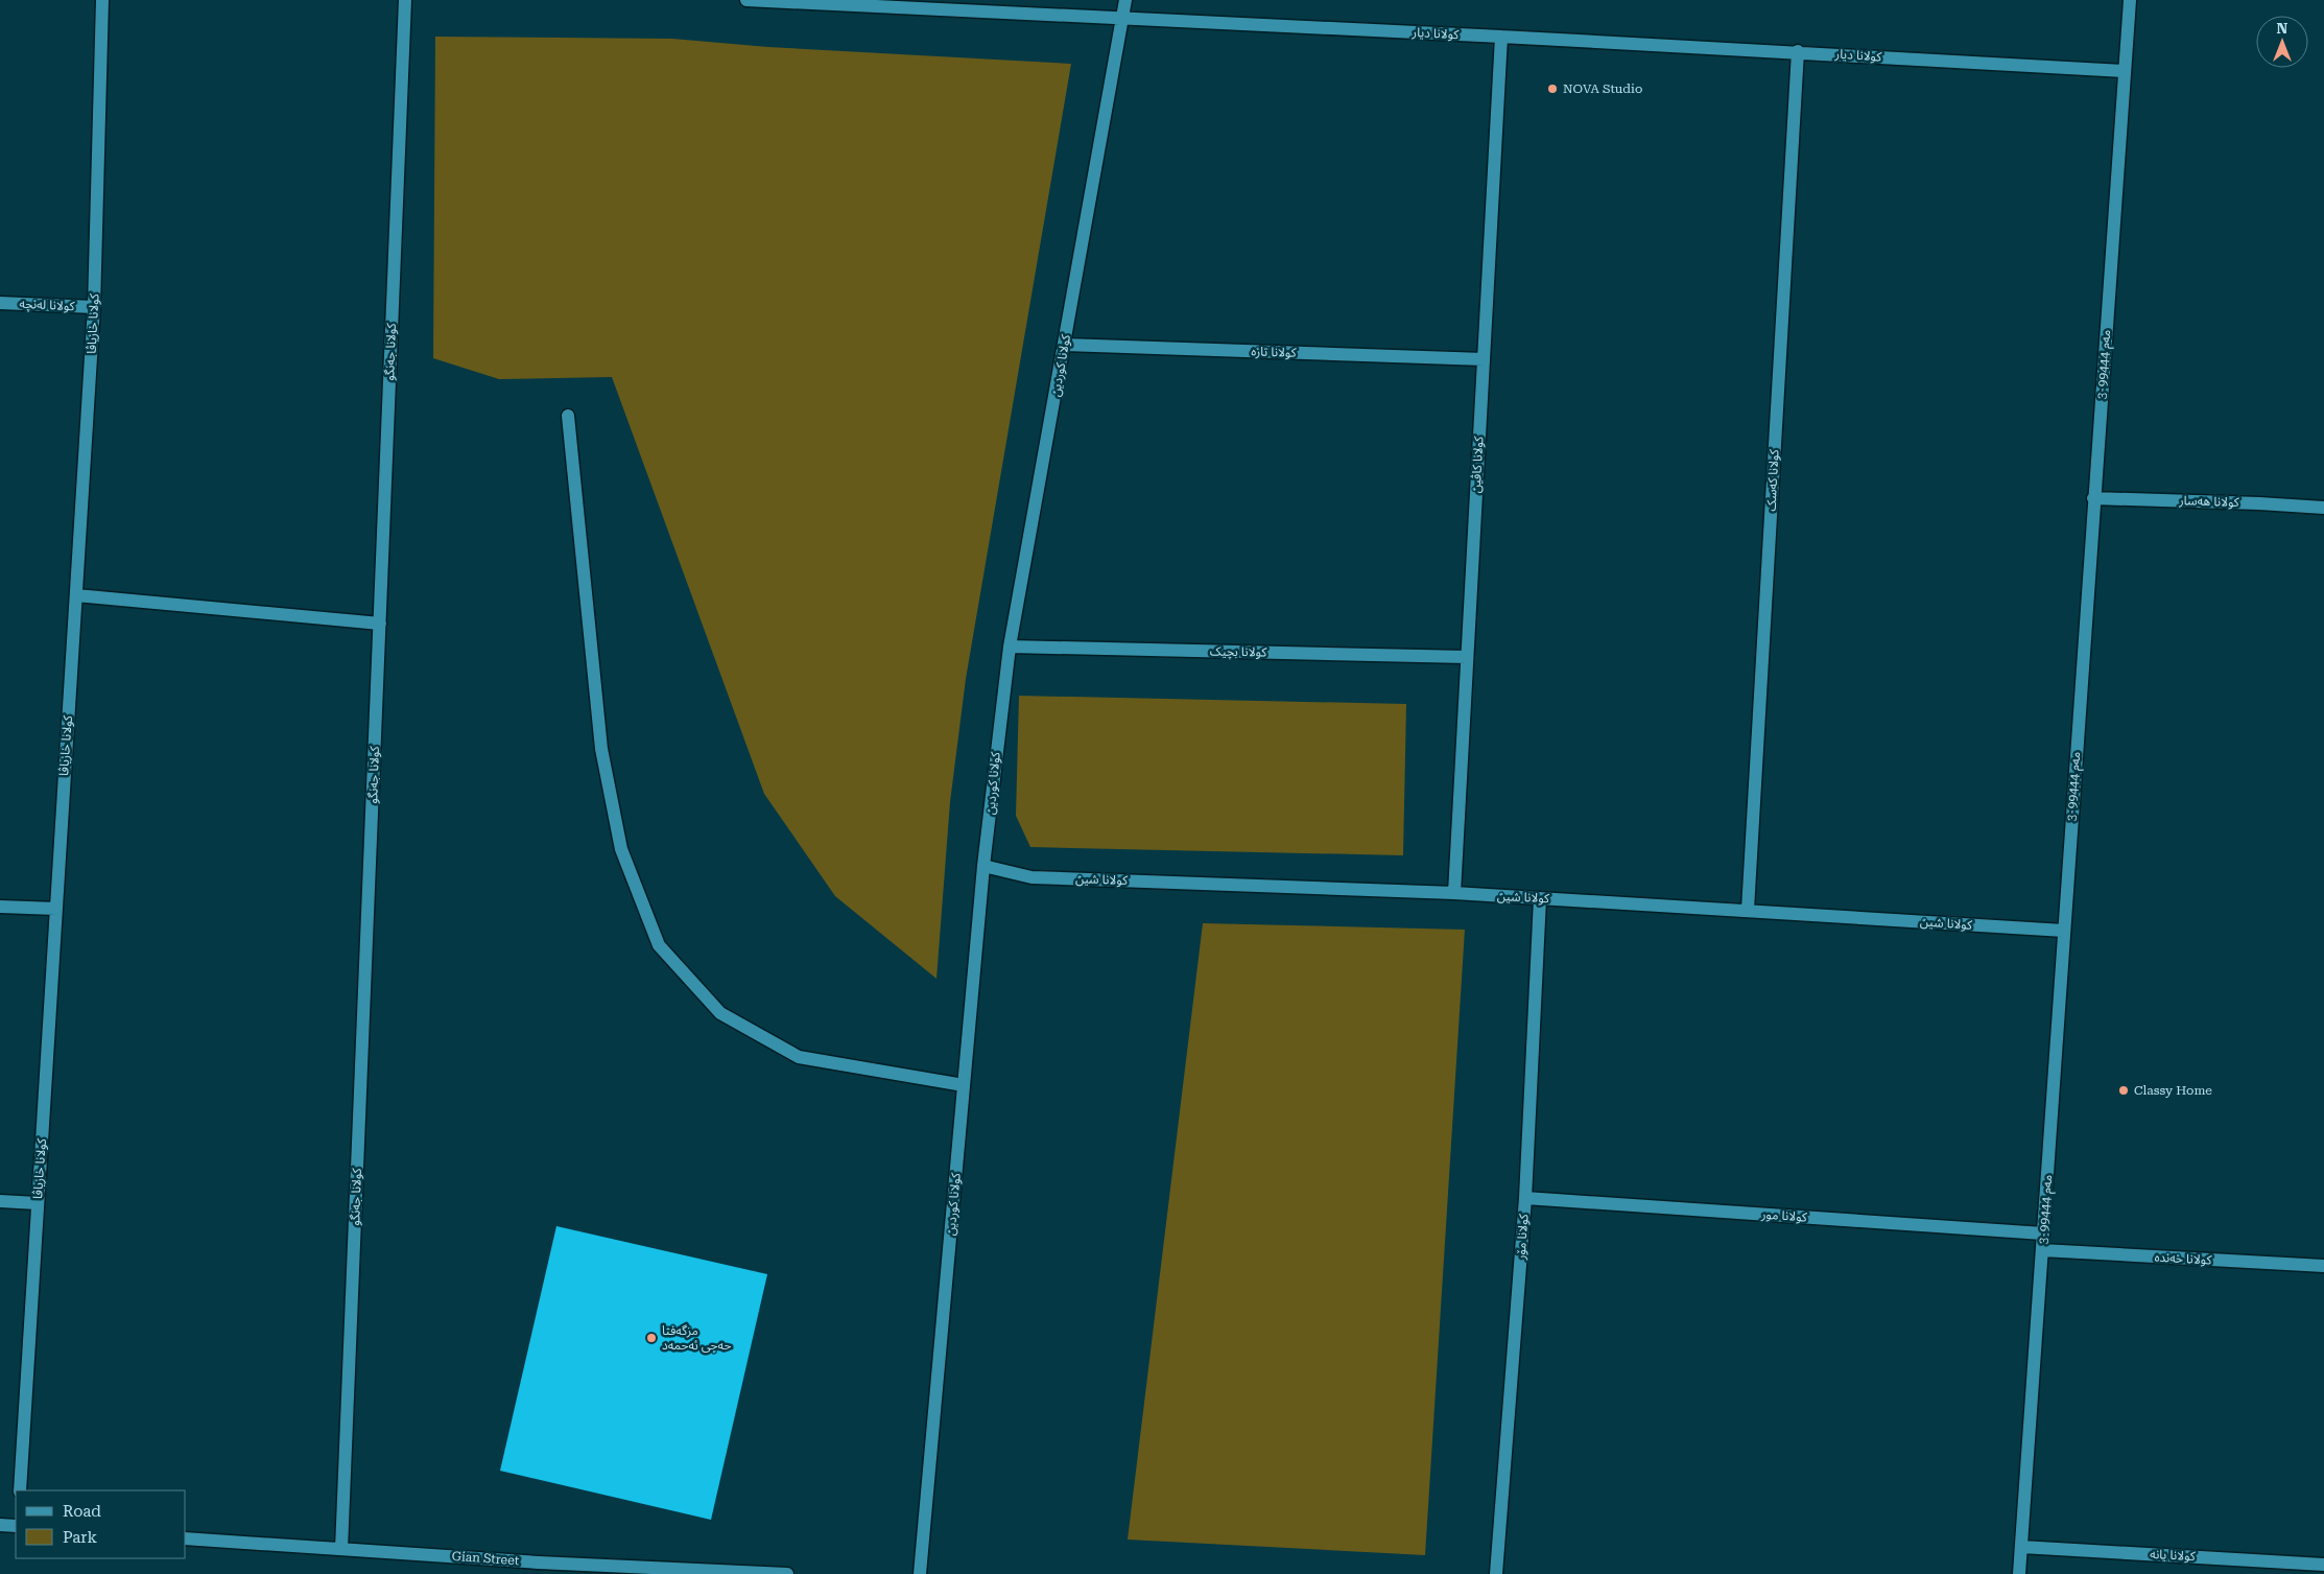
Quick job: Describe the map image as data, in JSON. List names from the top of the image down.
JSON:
{
  "streets": {
    "street": [
      "کولانا دیار",
      "کولانا لەنچە",
      "کولانا خازیاڤا",
      "کولانا جەنگو",
      "کولانا تازە",
      "مەم 99444-3",
      "کولانا کوردین",
      "کولانا کاڤین",
      "کولانا کەسک",
      "کولانا هه‌سار",
      "کولانا بچیک",
      "کولانا شین",
      "کولانا مور",
      "کولانا مۆر",
      "کولانا خه‌نده‌",
      "کولانا یانه",
      "Gian Street"
    ]
  },
  "crossings": [
    ["کولانا دیار", "مەم 99444-3"],
    ["کولانا دیار", "کولانا کوردین"],
    ["کولانا دیار", "کولانا کاڤین"],
    ["کولانا دیار", "کولانا کەسک"],
    ["کولانا لەنچە", "کولانا خازیاڤا"],
    ["کولانا جەنگو", "Gian Street"],
    ["کولانا تازە", "کولانا کوردین"],
    ["کولانا تازە", "کولانا کاڤین"],
    ["مەم 99444-3", "کولانا هه‌سار"],
    ["مەم 99444-3", "کولانا شین"],
    ["مەم 99444-3", "کولانا مور"],
    ["مەم 99444-3", "کولانا خه‌نده‌"],
    ["مەم 99444-3", "کولانا یانه"],
    ["کولانا کوردین", "کولانا بچیک"],
    ["کولانا کوردین", "کولانا شین"],
    ["کولانا کاڤین", "کولانا بچیک"],
    ["کولانا کاڤین", "کولانا شین"],
    ["کولانا کەسک", "کولانا شین"],
    ["کولانا شین", "کولانا مۆر"],
    ["کولانا مور", "کولانا مۆر"]
  ],
  "places": ["NOVA Studio", "Classy Home", "مزگەفتا حەجی ئەحمەد"],
  "legend": ["Road", "Park"],
  "north": "top"
}
